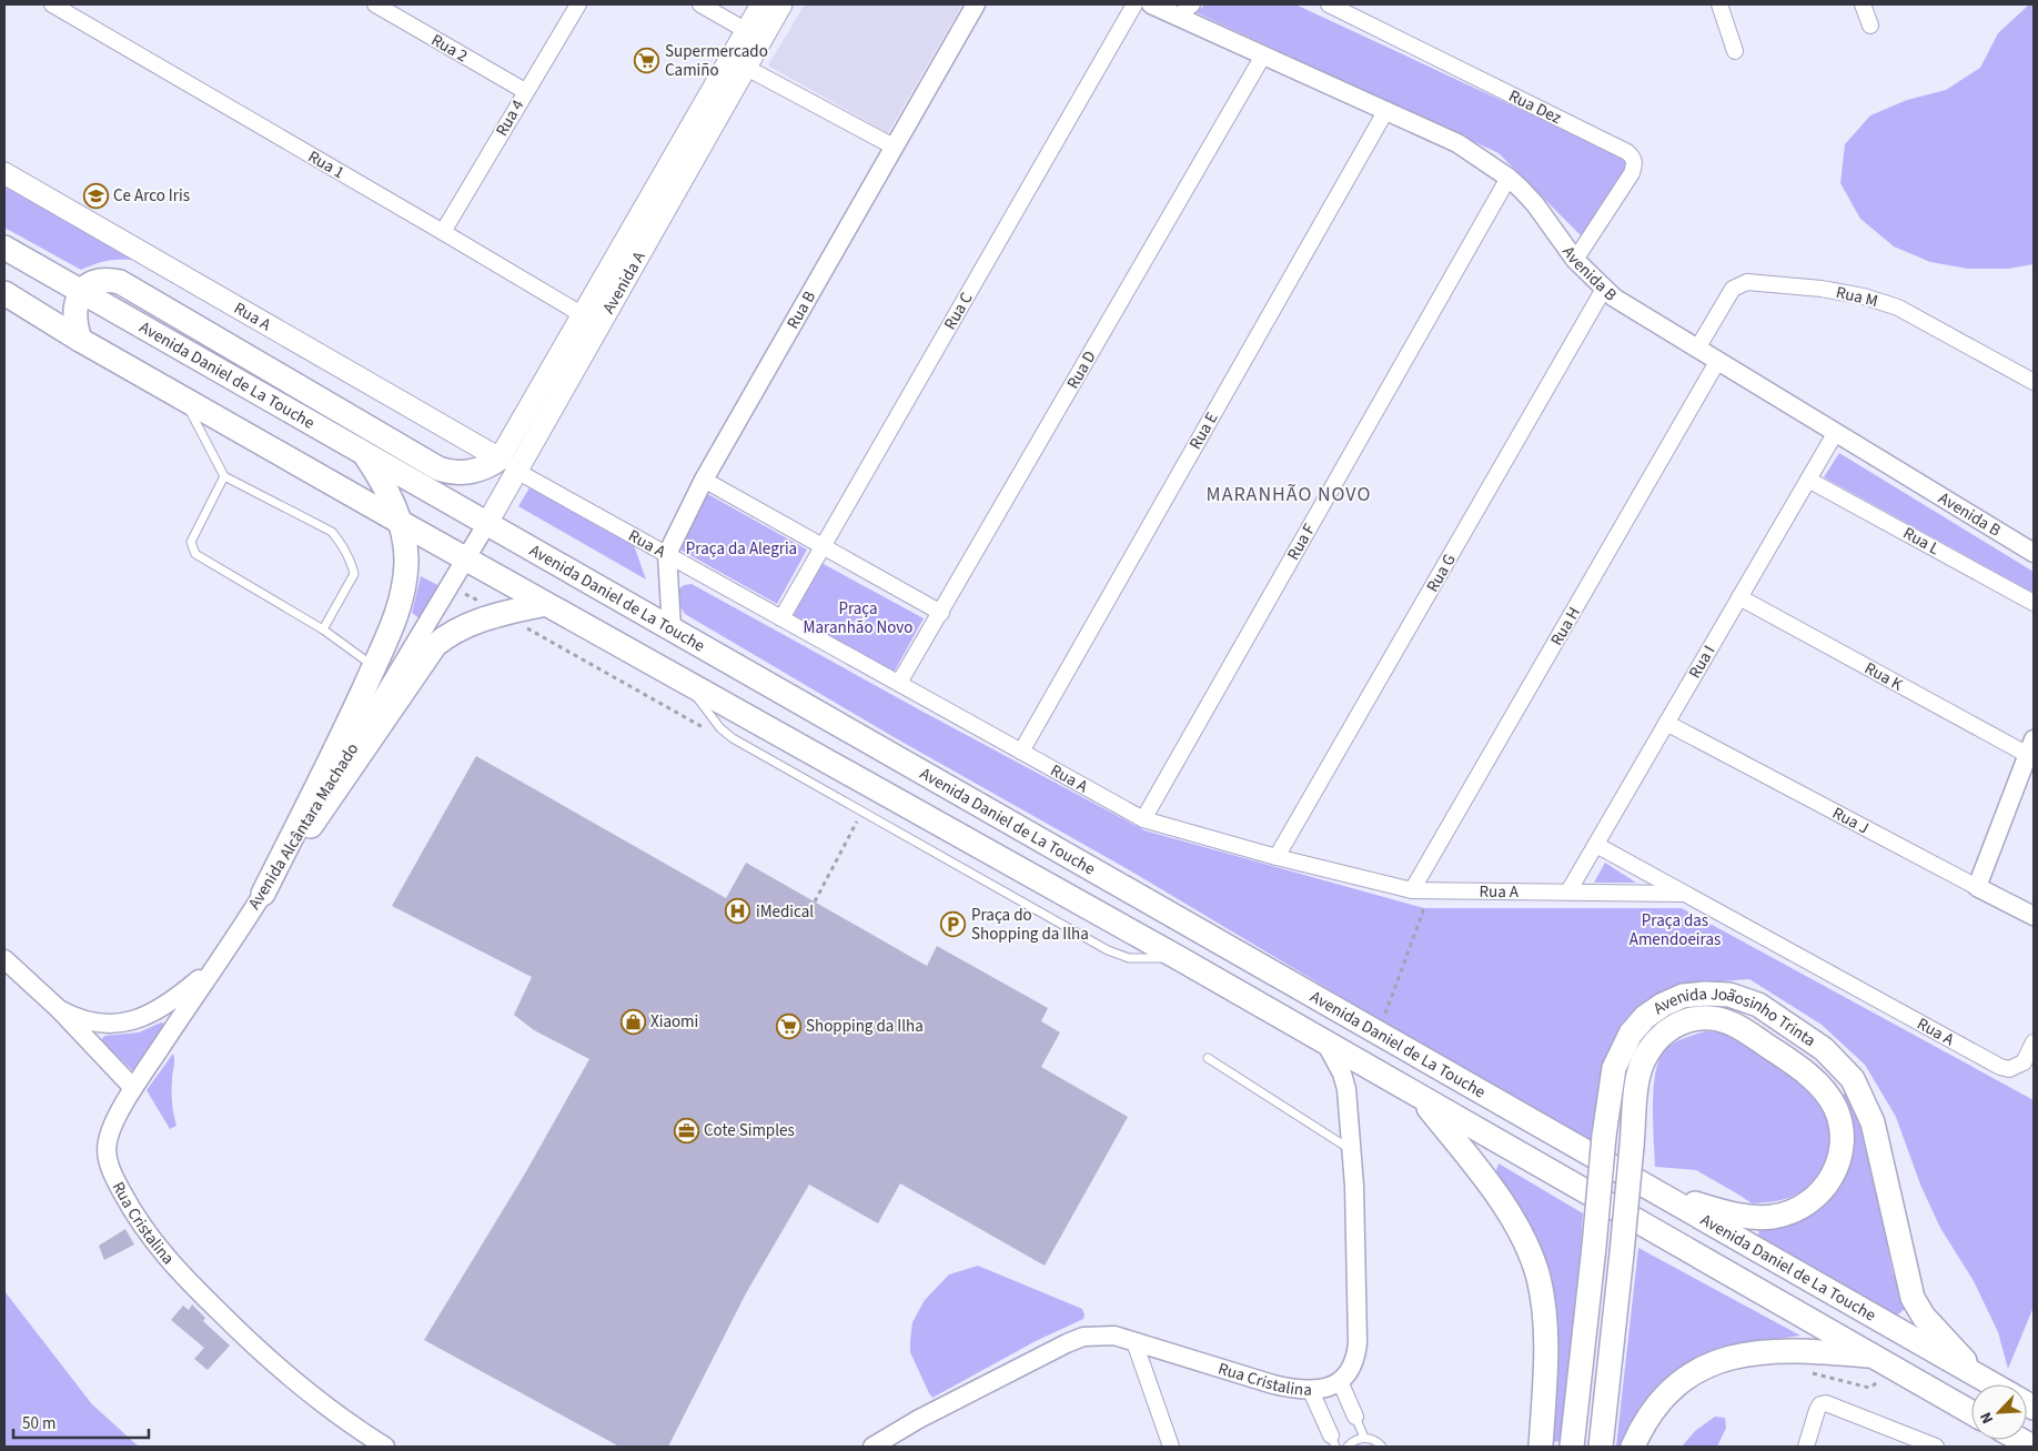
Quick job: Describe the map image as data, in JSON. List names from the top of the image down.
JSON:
{
  "streets": {
    "main road": [
      "Avenida A",
      "Rua A",
      "Avenida Daniel de La Touche",
      "Avenida Joãosinho Trinta"
    ],
    "street": [
      "Rua 2",
      "Rua Dez",
      "Rua 4",
      "Rua 1",
      "Avenida B",
      "Rua M",
      "Rua B",
      "Rua C",
      "Rua D",
      "Rua E",
      "Rua L",
      "Rua F",
      "Rua G",
      "Rua H",
      "Rua I",
      "Rua K",
      "Rua J",
      "Avenida Alcântara Machado",
      "Rua Cristalina"
    ]
  },
  "crossings": [
    ["Rua 2", "Rua 4"],
    ["Rua Dez", "Avenida B"],
    ["Rua 4", "Rua 1"],
    ["Rua 1", "Avenida A"],
    ["Avenida B", "Rua M"],
    ["Avenida B", "Rua D"],
    ["Avenida B", "Rua E"],
    ["Avenida B", "Rua F"],
    ["Avenida B", "Rua G"],
    ["Avenida B", "Rua H"],
    ["Avenida B", "Rua I"],
    ["Avenida A", "Rua A"],
    ["Avenida A", "Avenida Daniel de La Touche"],
    ["Avenida A", "Avenida Alcântara Machado"],
    ["Rua B", "Rua A"],
    ["Rua B", "Avenida Daniel de La Touche"],
    ["Rua C", "Rua A"],
    ["Rua A", "Rua D"],
    ["Rua A", "Rua E"],
    ["Rua A", "Rua F"],
    ["Rua A", "Rua G"],
    ["Rua A", "Rua H"],
    ["Rua A", "Rua I"],
    ["Avenida Daniel de La Touche", "Avenida Alcântara Machado"],
    ["Avenida Daniel de La Touche", "Avenida Joãosinho Trinta"],
    ["Rua L", "Rua I"],
    ["Rua I", "Rua K"],
    ["Rua I", "Rua J"],
    ["Avenida Alcântara Machado", "Rua Cristalina"]
  ],
  "districts": ["MARANHÃO NOVO"],
  "parks": ["Praça da Alegria", "Praça Maranhão Novo", "Praça das Amendoeiras"],
  "places": {
    "supermarket": ["Supermercado Camiño", "Shopping da Ilha"],
    "school or university": ["Ce Arco Iris"],
    "hospital": ["iMedical"],
    "parking": ["Praça do Shopping da Ilha"],
    "shop": ["Xiaomi"],
    "office": ["Cote Simples"]
  },
  "scale_bar": "50 m",
  "north": "bottom left"
}
